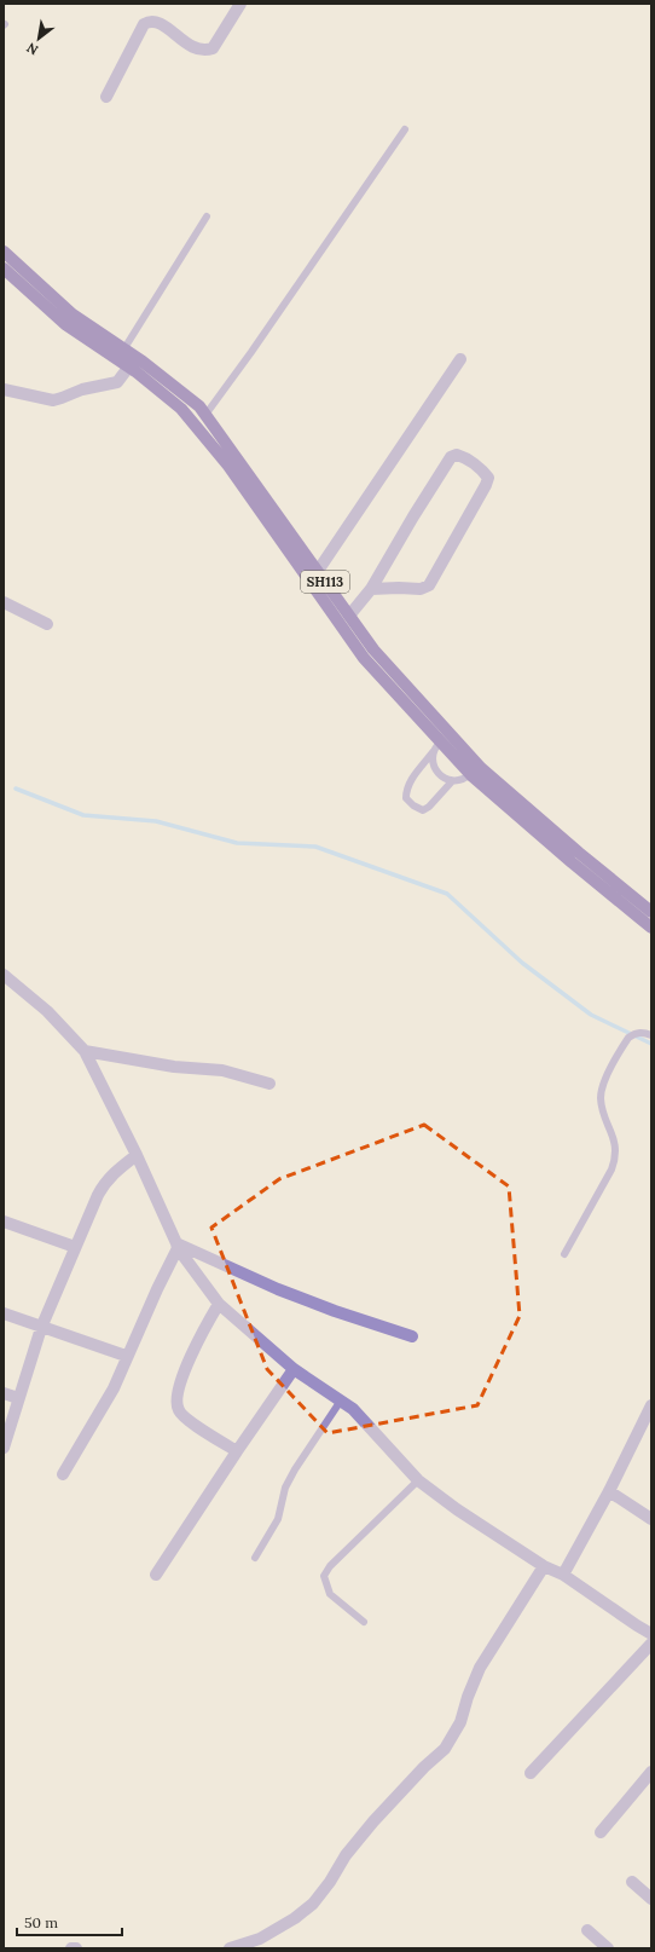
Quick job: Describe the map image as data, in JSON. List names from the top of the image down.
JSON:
{
  "streets": {
    "main road": ["SH113"]
  },
  "scale_bar": "50 m",
  "north": "bottom left"
}
